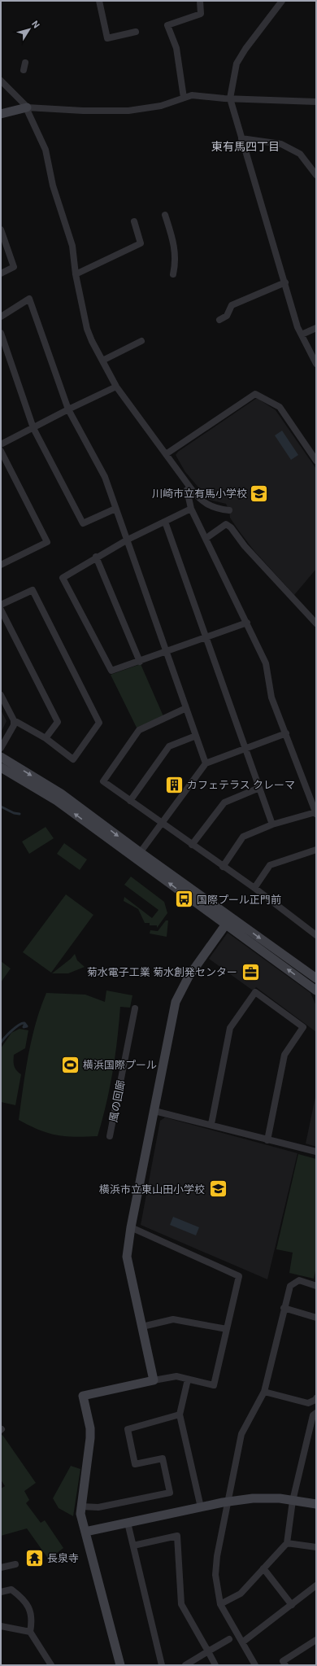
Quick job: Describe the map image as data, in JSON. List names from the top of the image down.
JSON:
{
  "streets": {
    "street": ["風の回廊"]
  },
  "districts": ["東有馬四丁目"],
  "places": {
    "school or university": ["川崎市立有馬小学校", "横浜市立東山田小学校"],
    "building": ["カフェテラス クレーマ"],
    "bus stop": ["国際プール正門前"],
    "office": ["菊水電子工業 菊水創発センター"],
    "sports": ["横浜国際プール"],
    "temple": ["長泉寺"]
  },
  "north": "top right"
}
